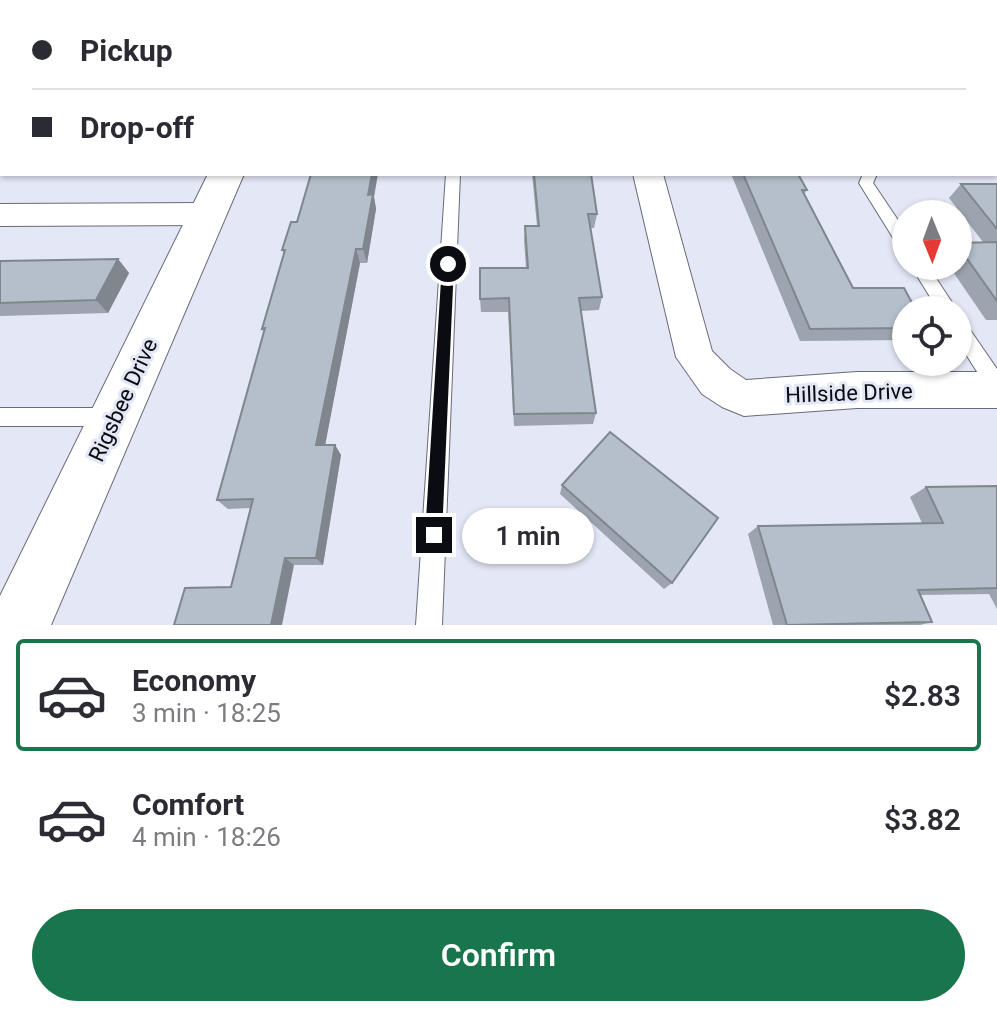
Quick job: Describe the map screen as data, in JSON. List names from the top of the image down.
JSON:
{
  "streets": {
    "street": ["Hillside Drive", "Rigsbee Drive"]
  },
  "north": "bottom",
  "page": {
    "banner": ["Pickup", "Drop-off"],
    "bubble": "1 min",
    "list": [
      {
        "name": "Economy",
        "note": "3 min · 18:25",
        "value": "$2.83"
      },
      {
        "name": "Comfort",
        "note": "4 min · 18:26",
        "value": "$3.82"
      }
    ],
    "buttons": "Confirm"
  }
}
